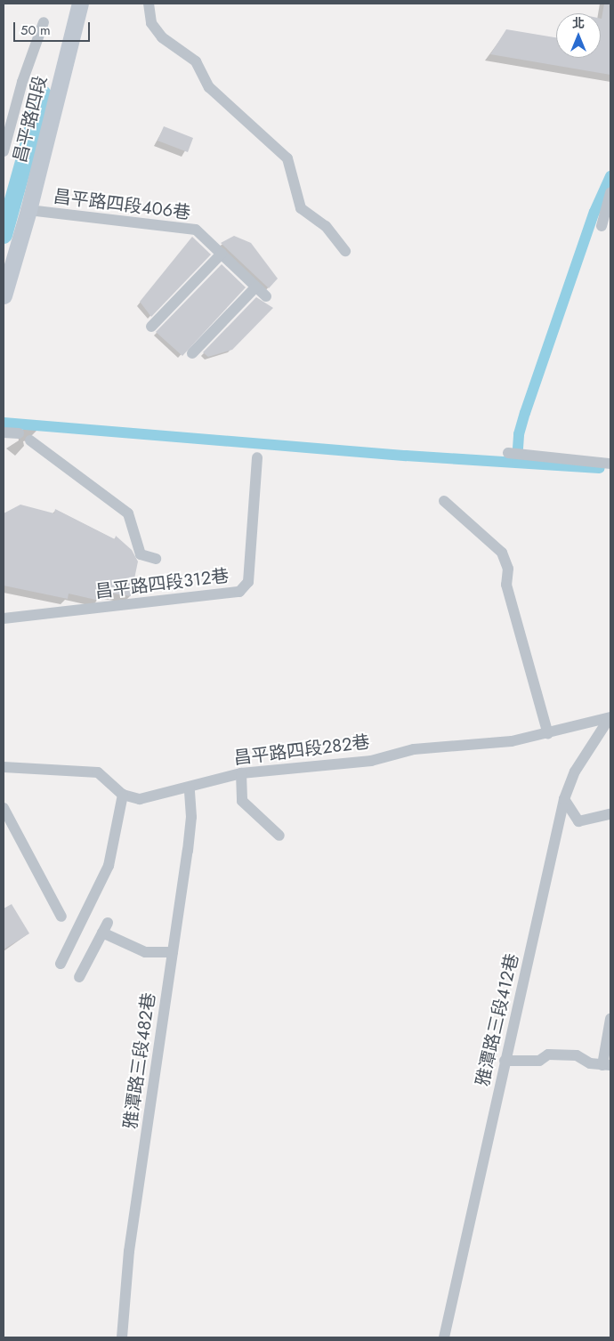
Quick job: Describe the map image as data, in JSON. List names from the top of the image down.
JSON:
{
  "streets": {
    "street": [
      "昌平路四段",
      "昌平路四段406巷",
      "昌平路四段312巷",
      "昌平路四段282巷",
      "雅潭路三段412巷",
      "雅潭路三段482巷"
    ]
  },
  "crossings": [
    ["昌平路四段", "昌平路四段406巷"],
    ["昌平路四段282巷", "雅潭路三段412巷"],
    ["昌平路四段282巷", "雅潭路三段482巷"]
  ],
  "scale_bar": "50 m",
  "north": "top"
}
